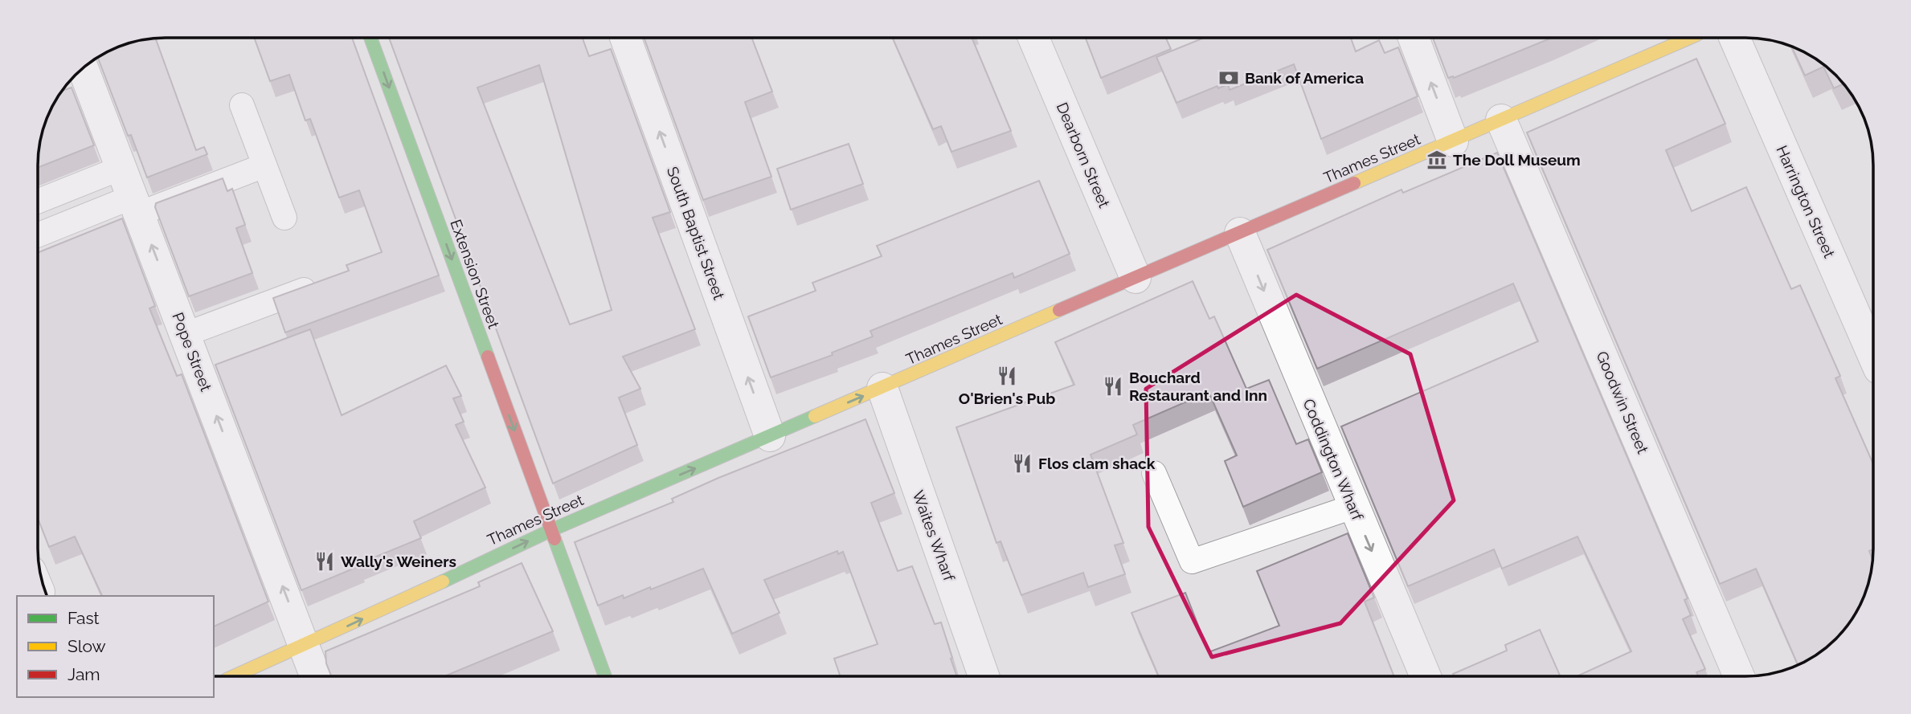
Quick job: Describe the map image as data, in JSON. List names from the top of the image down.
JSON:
{
  "streets": {
    "main road": ["Thames Street", "Extension Street"],
    "street": [
      "Dearborn Street",
      "Harrington Street",
      "South Baptist Street",
      "Pope Street",
      "Goodwin Street",
      "Coddington Wharf",
      "Waites Wharf"
    ]
  },
  "crossings": [
    ["Dearborn Street", "Thames Street"],
    ["Thames Street", "South Baptist Street"],
    ["Thames Street", "Extension Street"],
    ["Thames Street", "Pope Street"],
    ["Thames Street", "Goodwin Street"],
    ["Thames Street", "Coddington Wharf"],
    ["Thames Street", "Waites Wharf"]
  ],
  "one_way": [
    "Thames Street",
    "South Baptist Street",
    "Extension Street",
    "Pope Street",
    "Coddington Wharf"
  ],
  "places": {
    "bank": ["Bank of America"],
    "museum": ["The Doll Museum"],
    "restaurant": [
      "O'Brien's Pub",
      "Bouchard Restaurant and Inn",
      "Flos clam shack",
      "Wally's Weiners"
    ]
  },
  "legend": ["Fast", "Slow", "Jam"]
}
